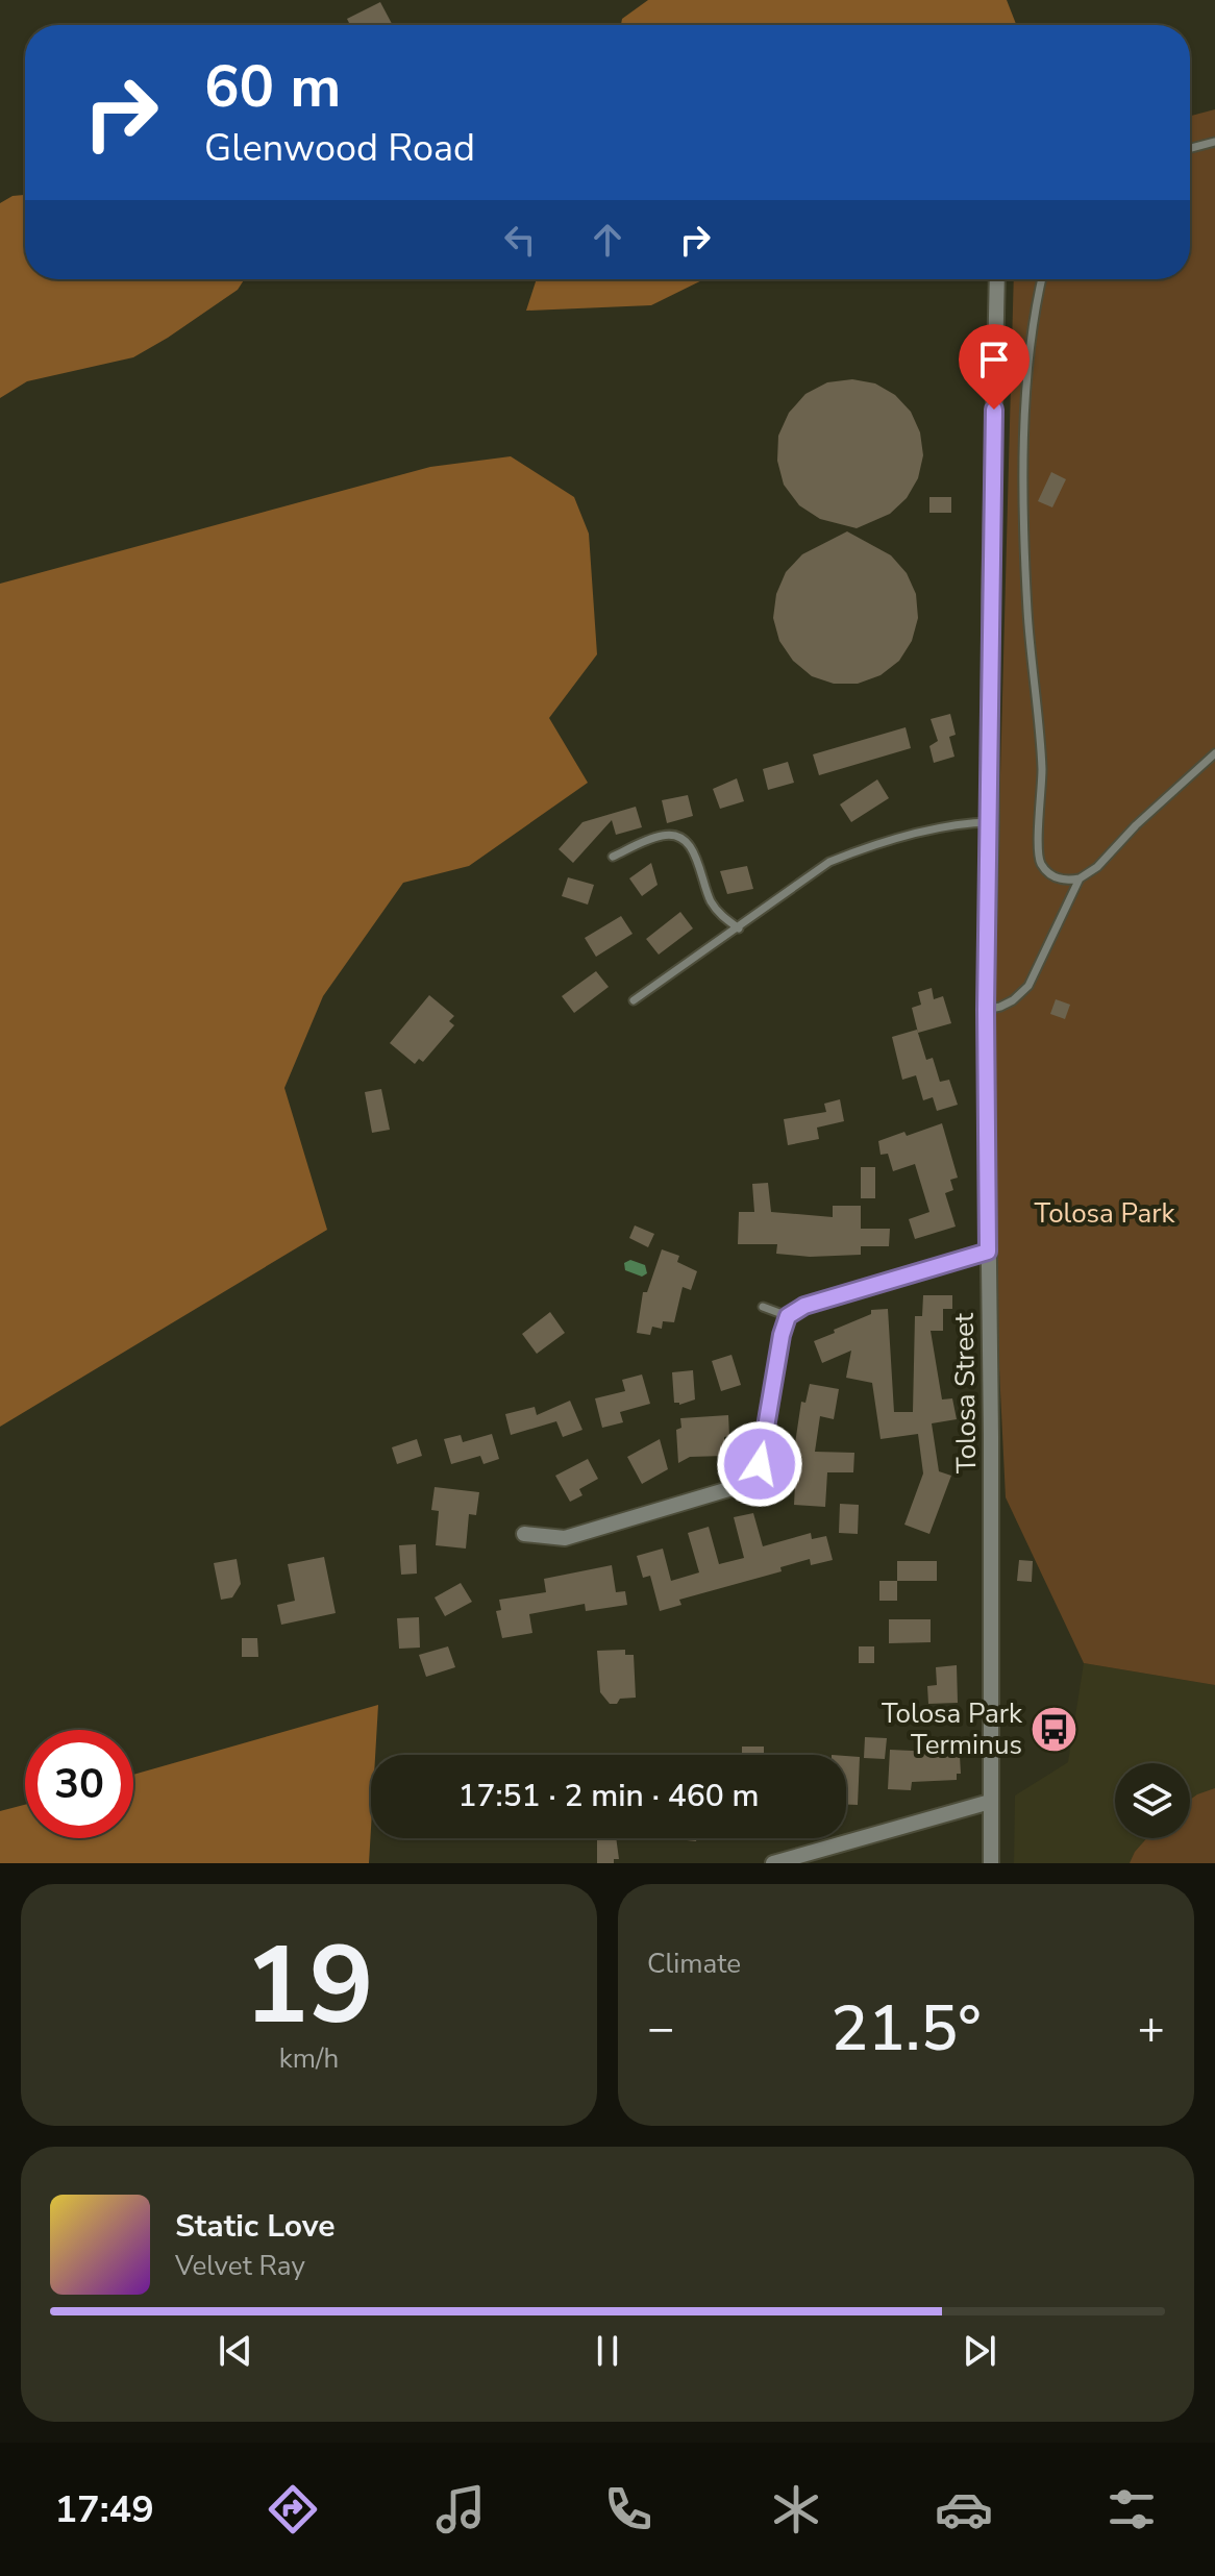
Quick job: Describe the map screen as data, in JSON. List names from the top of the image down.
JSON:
{
  "streets": {
    "street": ["Tolosa Street"]
  },
  "parks": ["Tolosa Park"],
  "places": {
    "bus stop": ["Tolosa Park Terminus"]
  },
  "page": {
    "turn": ["60 m", "Glenwood Road"],
    "limit": "30",
    "trip": "17:51 · 2 min · 460 m",
    "tile": [
      ["19", "km/h"],
      "Climate"
    ],
    "heat": ["−", "21.5°", "+"],
    "song": ["Static Love", "Velvet Ray"],
    "tabs": "17:49"
  }
}
